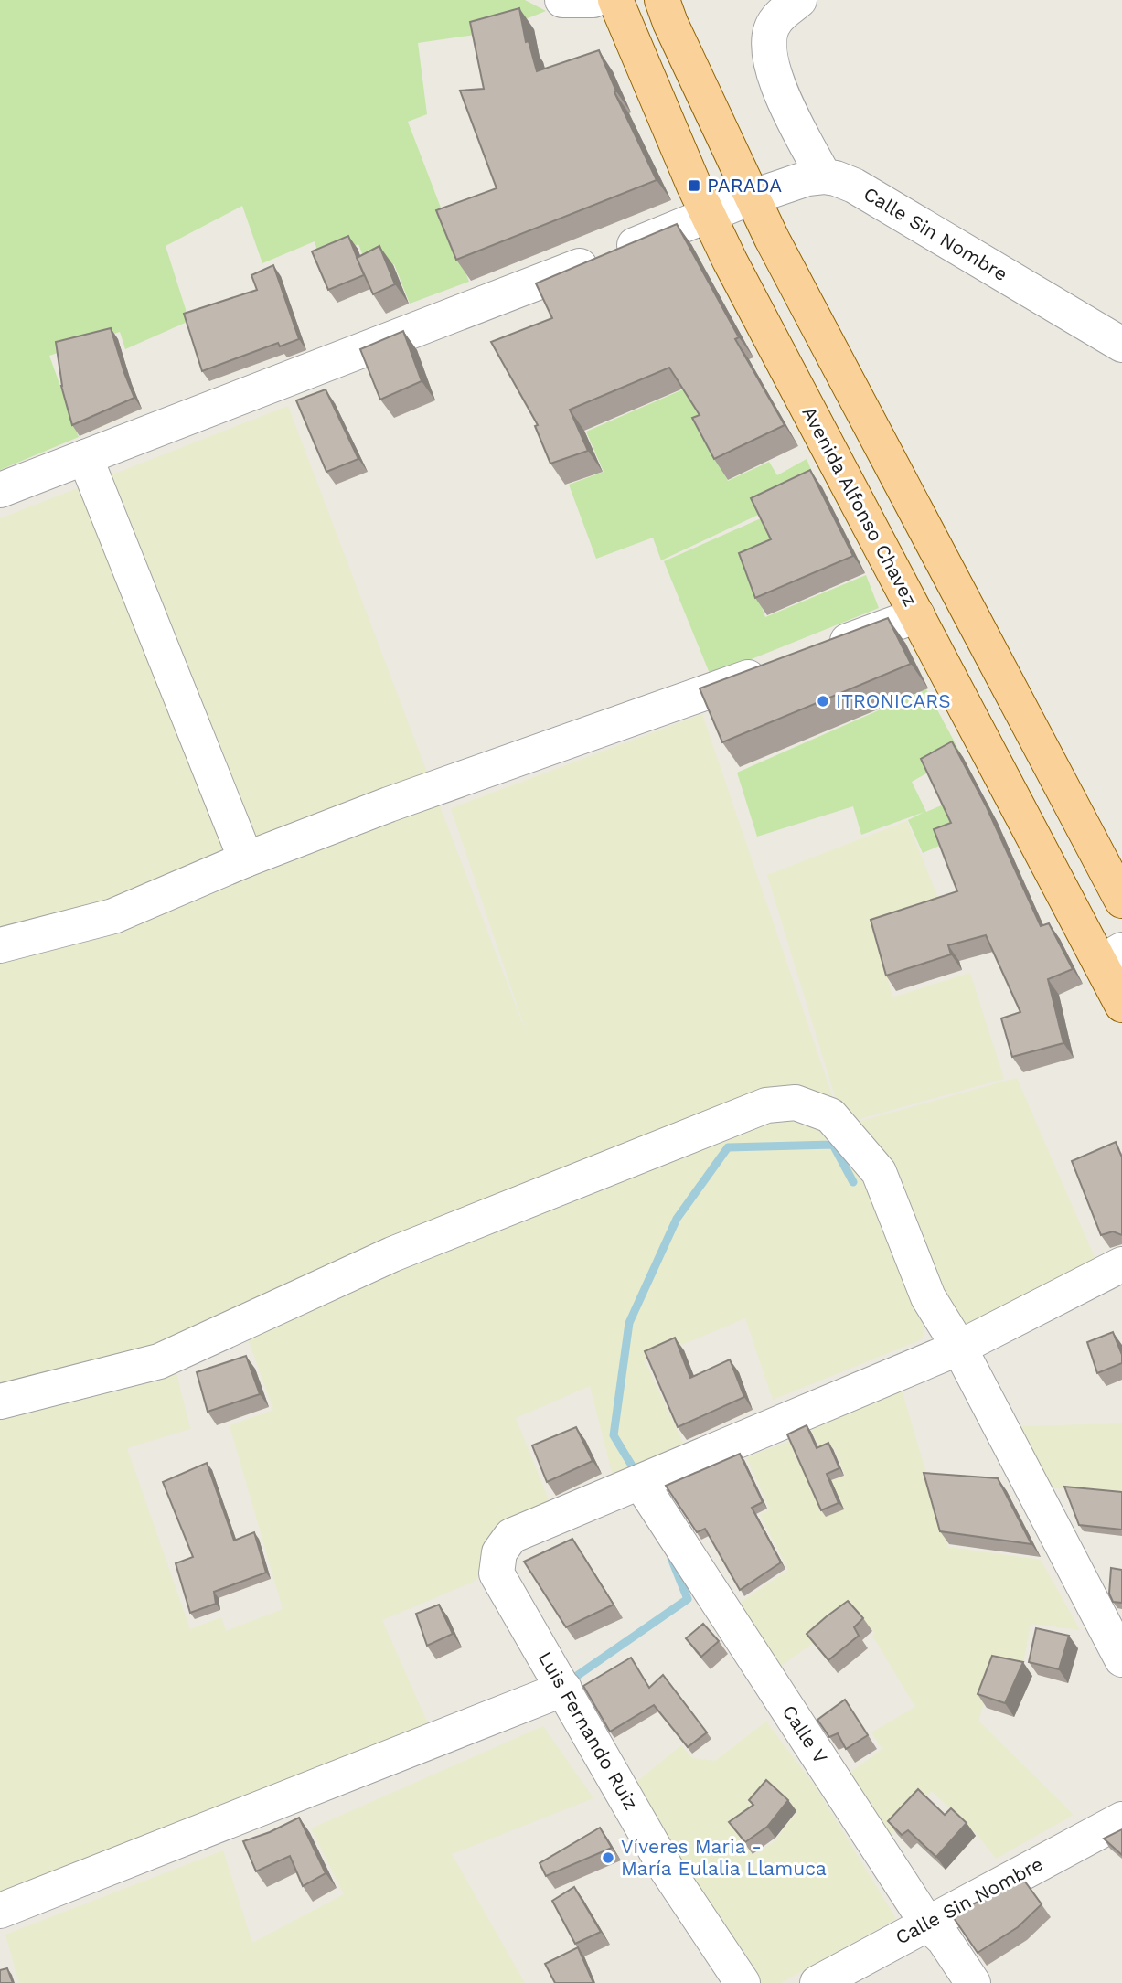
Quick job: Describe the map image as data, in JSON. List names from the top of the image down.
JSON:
{
  "streets": {
    "main road": ["Avenida Alfonso Chavez"],
    "street": ["Calle Sin Nombre", "Luis Fernando Ruiz", "Calle V"]
  },
  "crossings": [
    ["Calle Sin Nombre", "Avenida Alfonso Chavez"],
    ["Calle Sin Nombre", "Calle V"],
    ["Luis Fernando Ruiz", "Calle V"]
  ],
  "places": {
    "transit": ["PARADA"],
    "other": ["ITRONICARS", "Víveres Maria - María Eulalia Llamuca"]
  }
}
